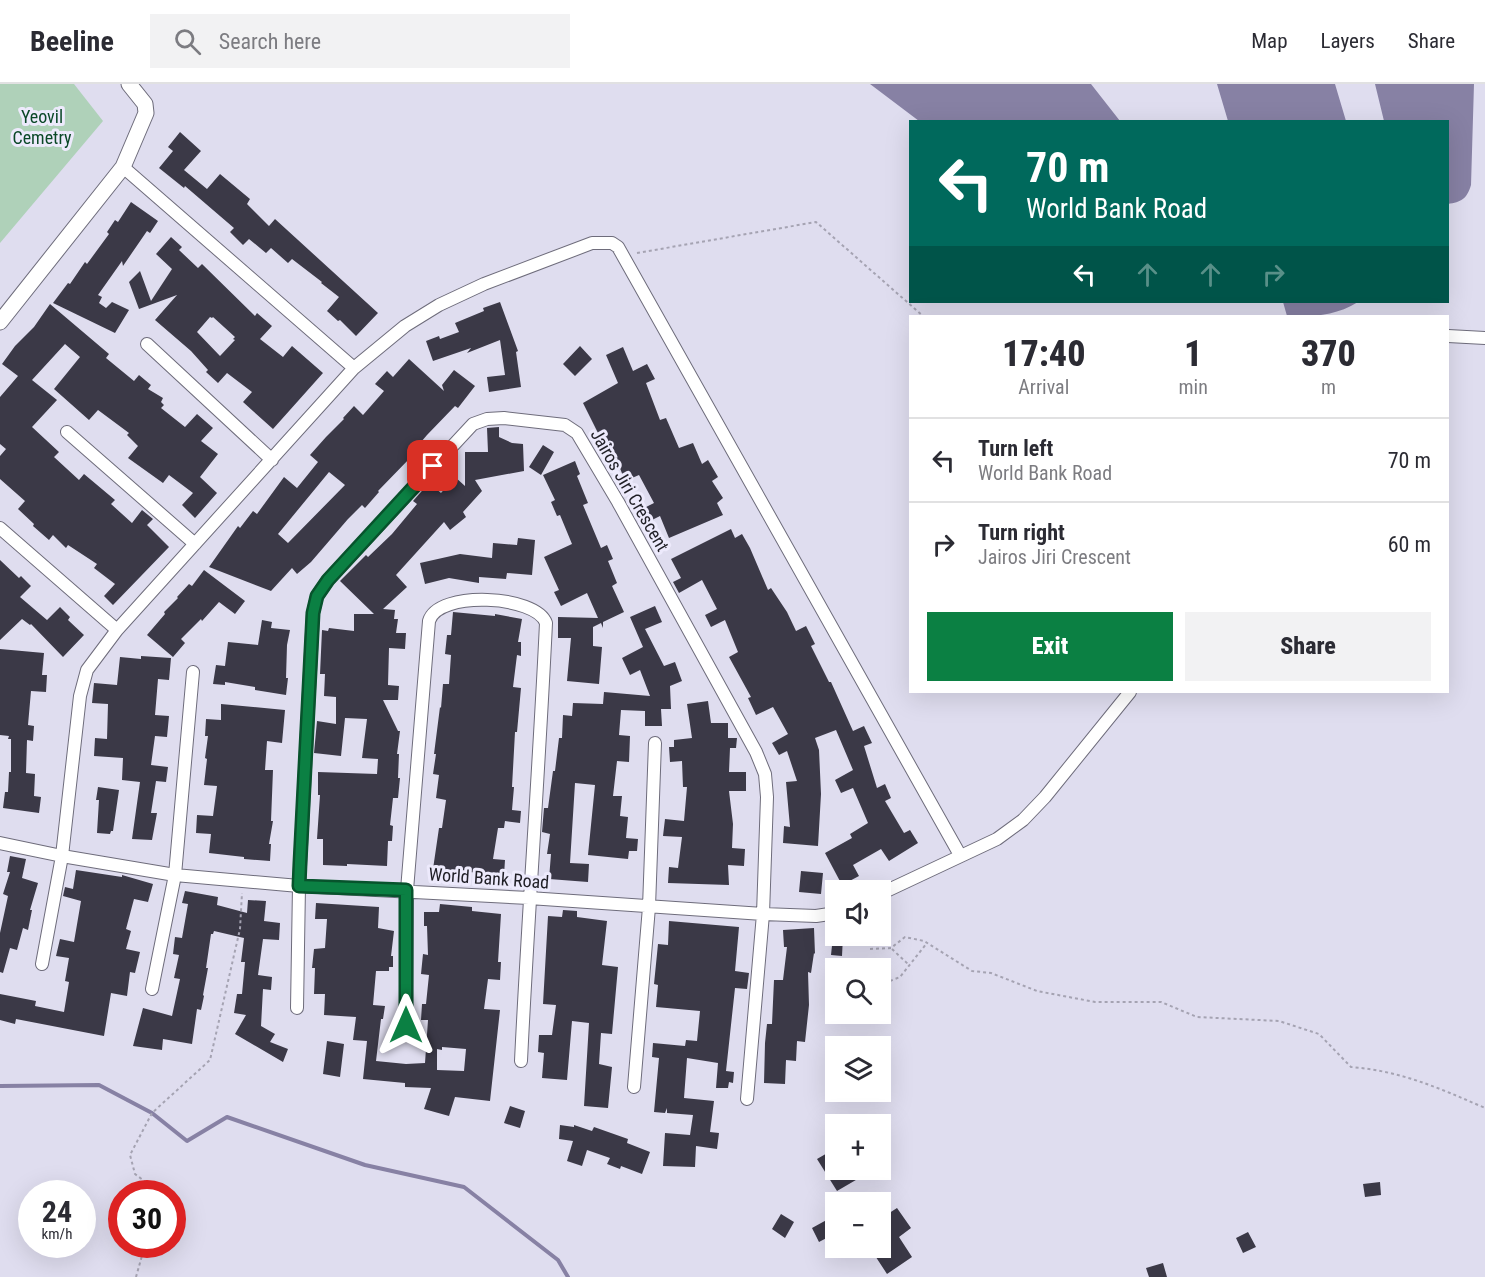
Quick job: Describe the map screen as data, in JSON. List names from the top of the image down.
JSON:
{
  "streets": {
    "street": ["Jairos Jiri Crescent", "World Bank Road"]
  },
  "crossings": [
    ["Jairos Jiri Crescent", "World Bank Road"]
  ],
  "parks": ["Yeovil Cemetry"],
  "page": {
    "header": "Beeline",
    "search": "Search here",
    "nav": ["Map", "Layers", "Share"],
    "turn": ["70 m", "World Bank Road"],
    "eta": [
      "17:40",
      "Arrival",
      "1",
      "min",
      "370",
      "m"
    ],
    "list": [
      {
        "name": "Turn left",
        "note": "World Bank Road",
        "value": "70 m"
      },
      {
        "name": "Turn right",
        "note": "Jairos Jiri Crescent",
        "value": "60 m"
      }
    ],
    "buttons": ["Exit", "Share"],
    "map_buttons": ["+", "−"],
    "speed": "24 km/h",
    "limit": "30"
  }
}
